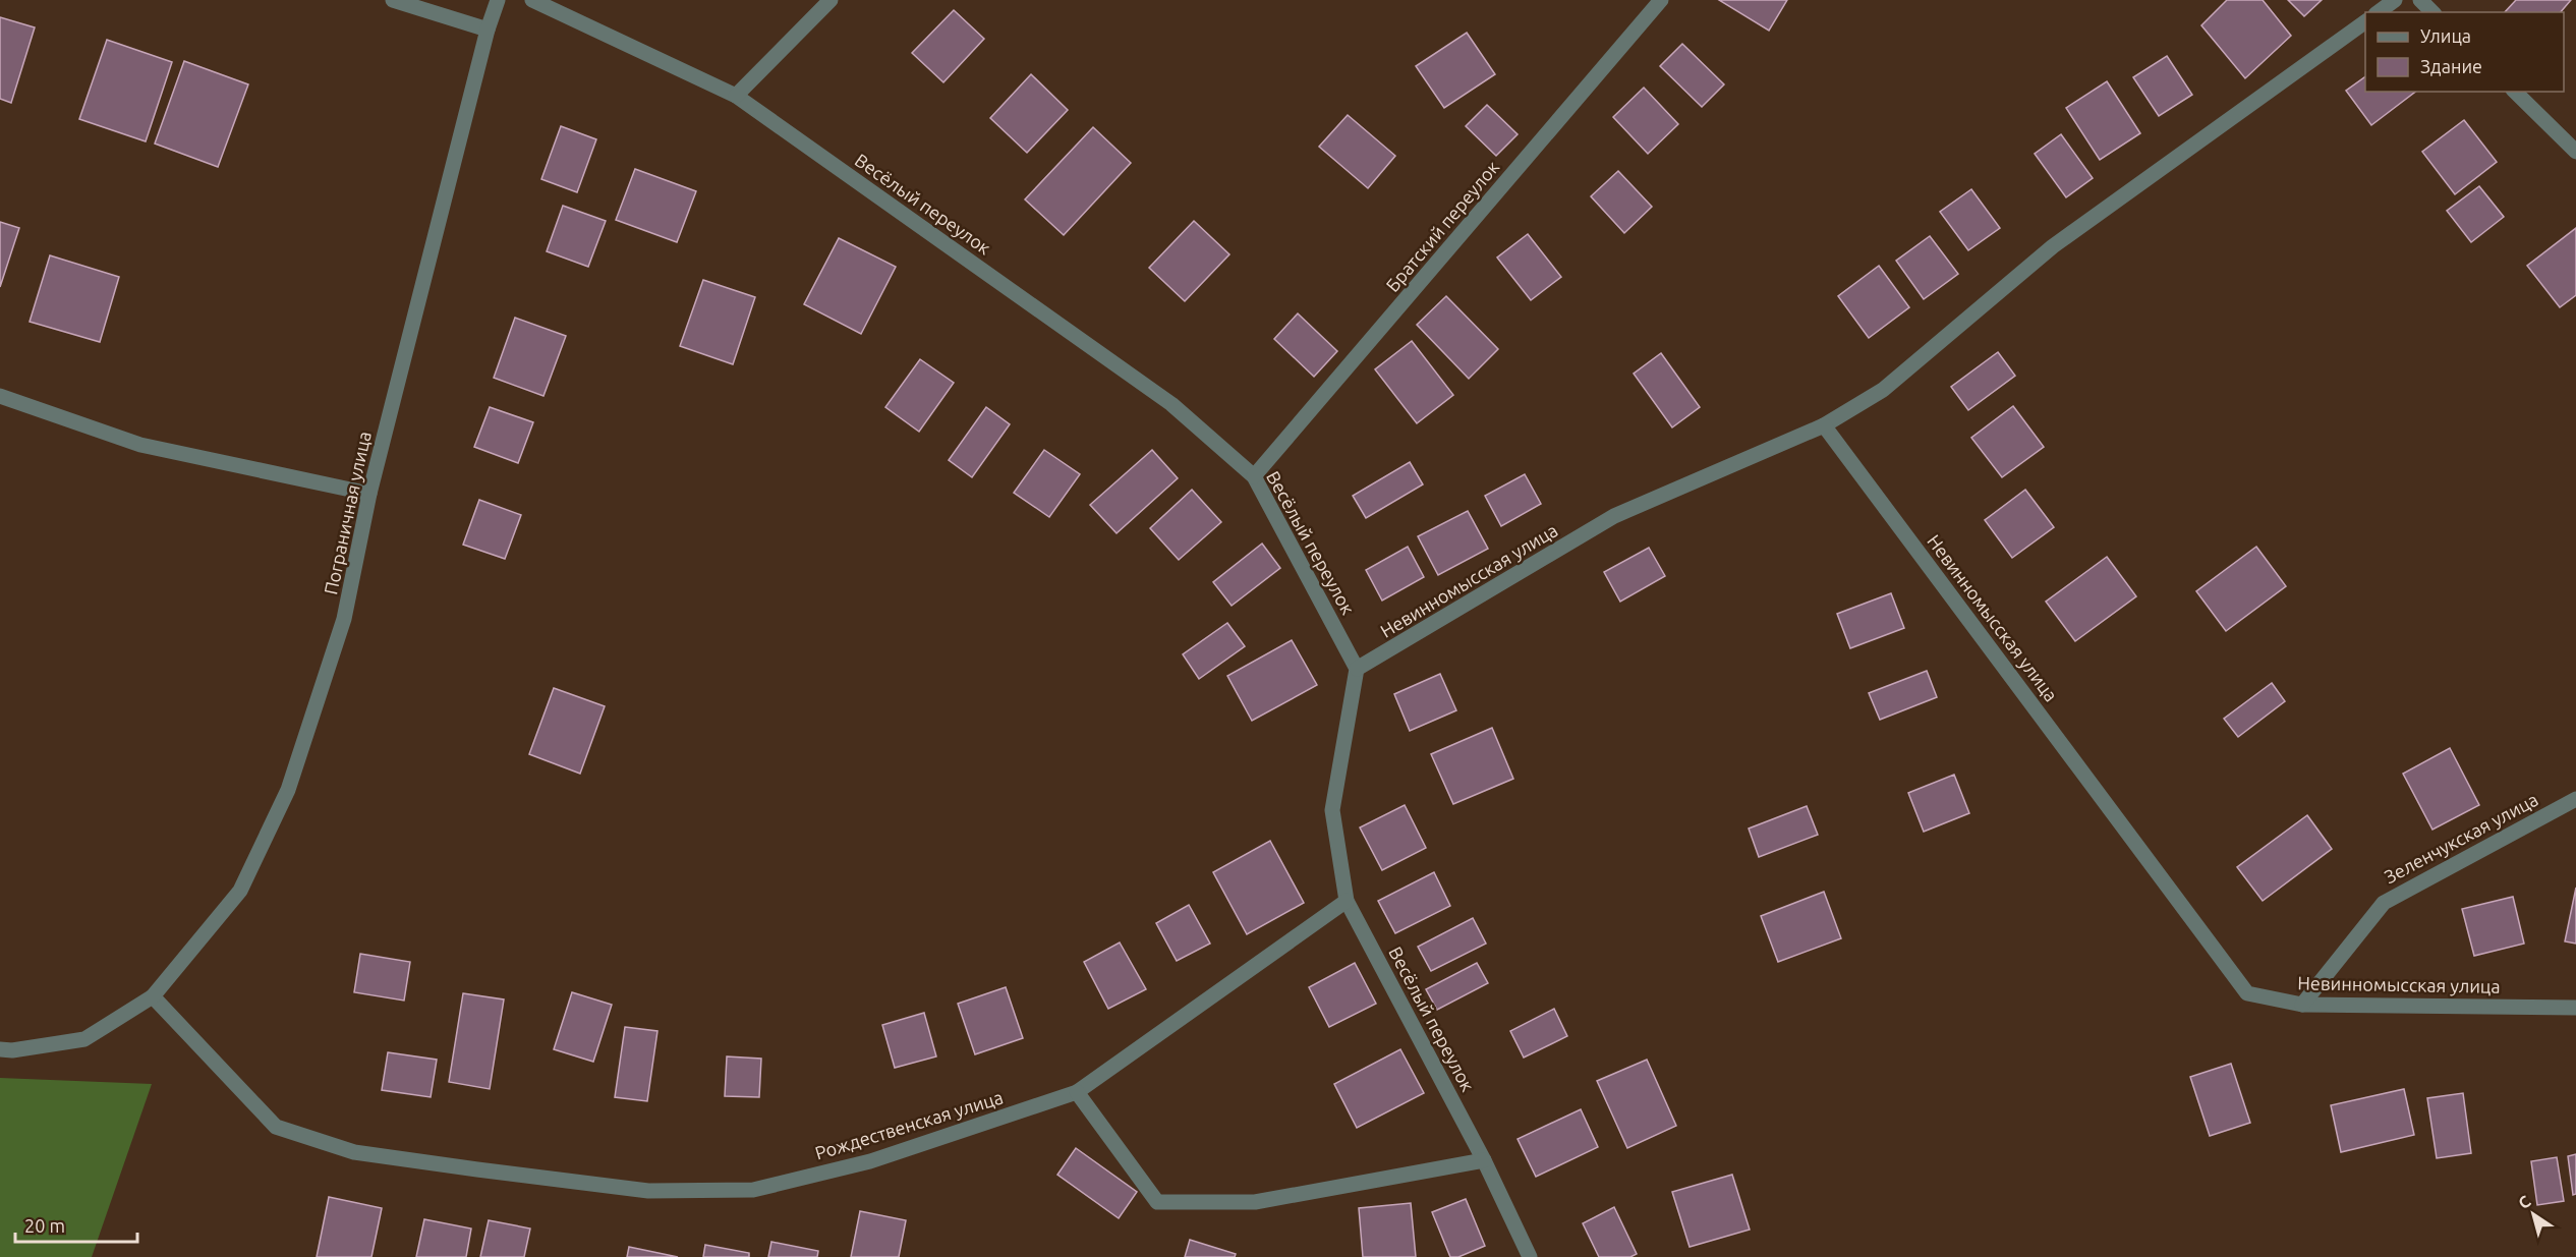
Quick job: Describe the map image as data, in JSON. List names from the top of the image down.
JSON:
{
  "streets": {
    "street": [
      "Весёлый переулок",
      "Братский переулок",
      "Пограничная улица",
      "Невинномысская улица",
      "Зеленчукская улица",
      "Рождественская улица"
    ]
  },
  "crossings": [
    ["Весёлый переулок", "Братский переулок"],
    ["Весёлый переулок", "Невинномысская улица"],
    ["Весёлый переулок", "Рождественская улица"],
    ["Пограничная улица", "Рождественская улица"],
    ["Невинномысская улица", "Зеленчукская улица"]
  ],
  "legend": ["Улица", "Здание"],
  "scale_bar": "20 m",
  "north": "top left"
}
